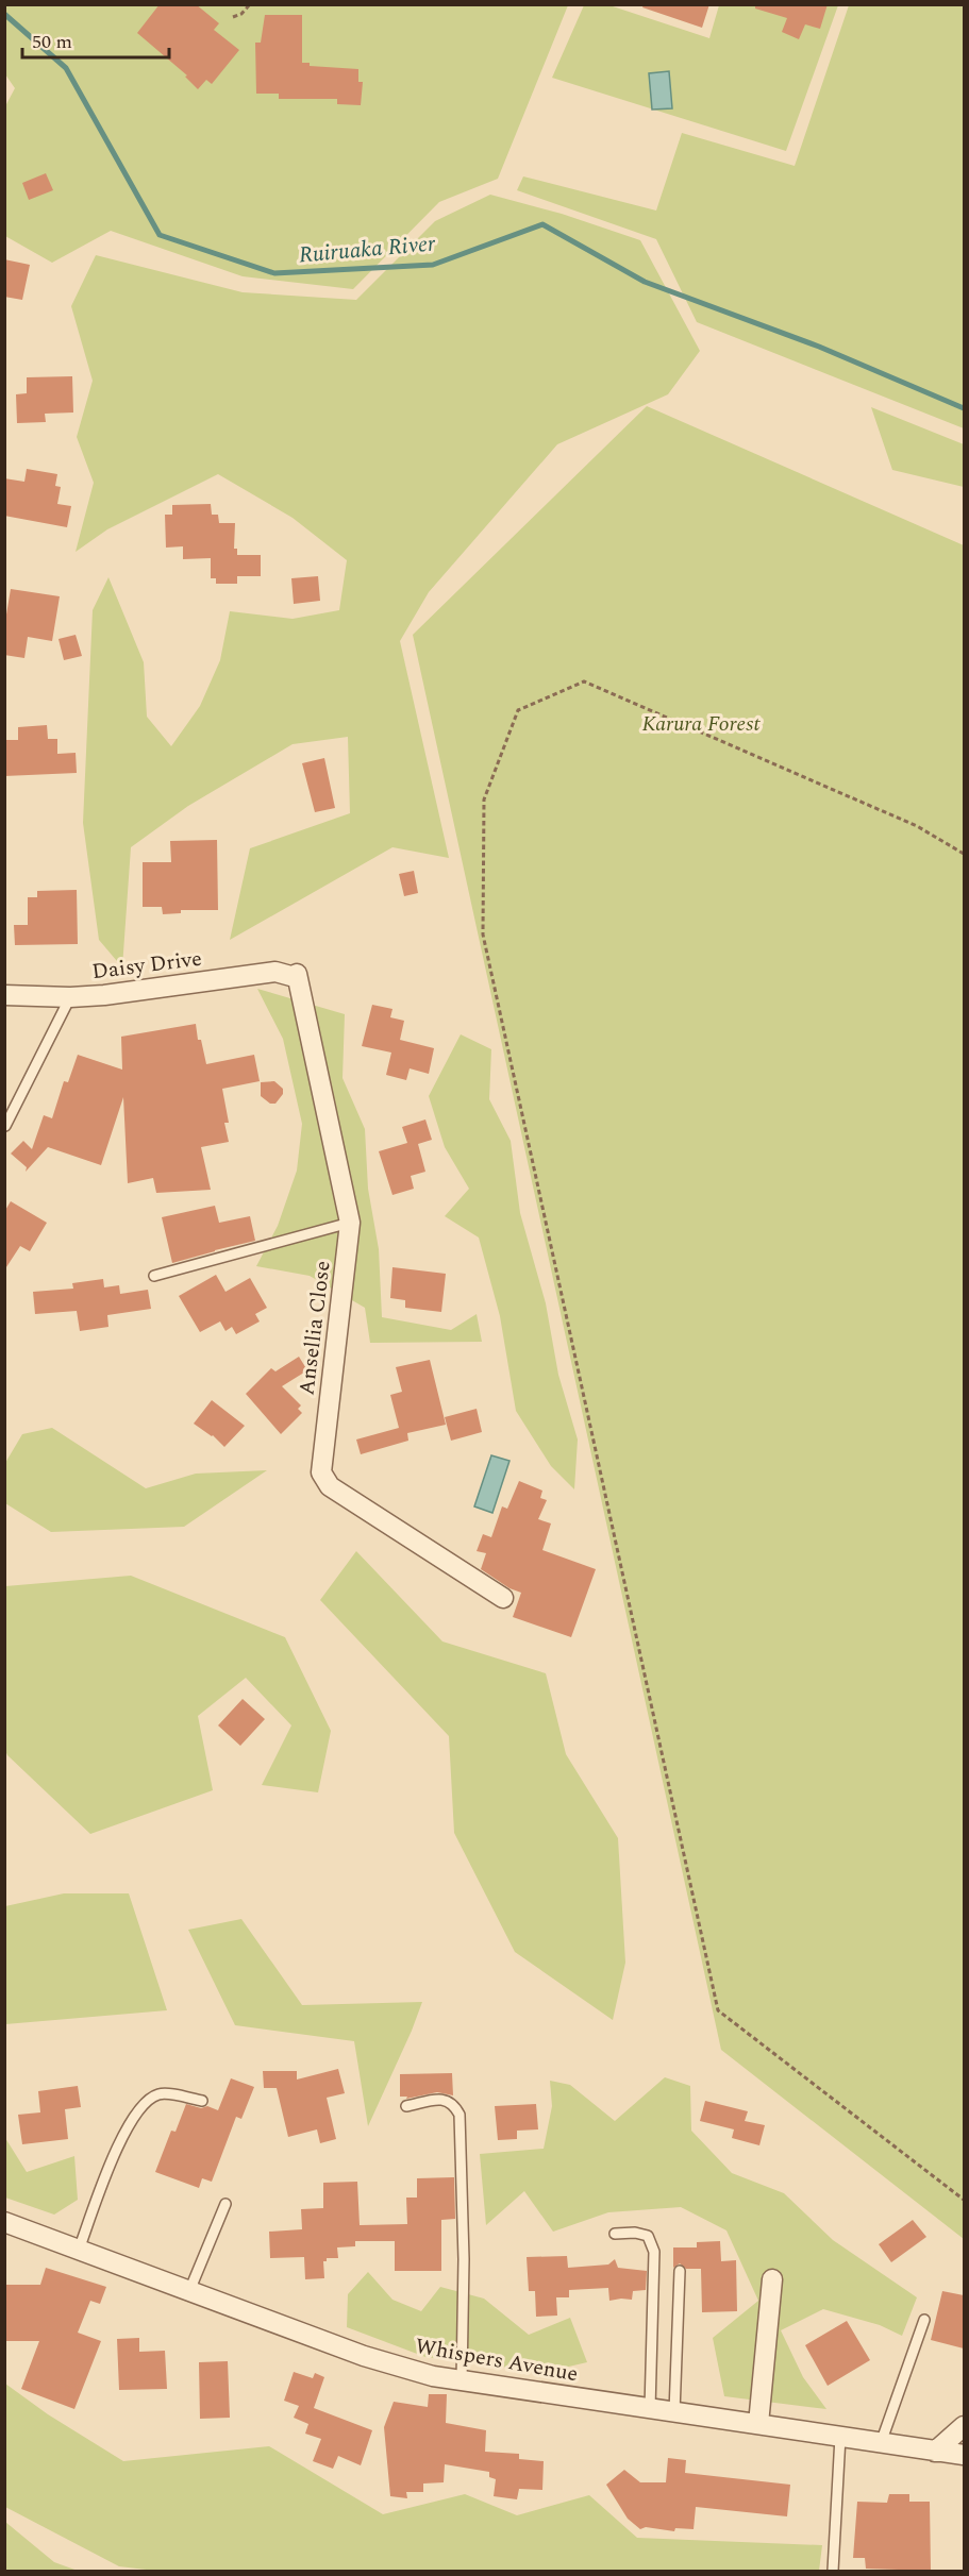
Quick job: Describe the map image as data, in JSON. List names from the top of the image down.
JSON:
{
  "streets": {
    "street": ["Daisy Drive", "Ansellia Close", "Whispers Avenue"]
  },
  "crossings": [
    ["Daisy Drive", "Ansellia Close"]
  ],
  "water": ["Ruiruaka River"],
  "parks": ["Karura Forest"],
  "scale_bar": "50 m"
}
